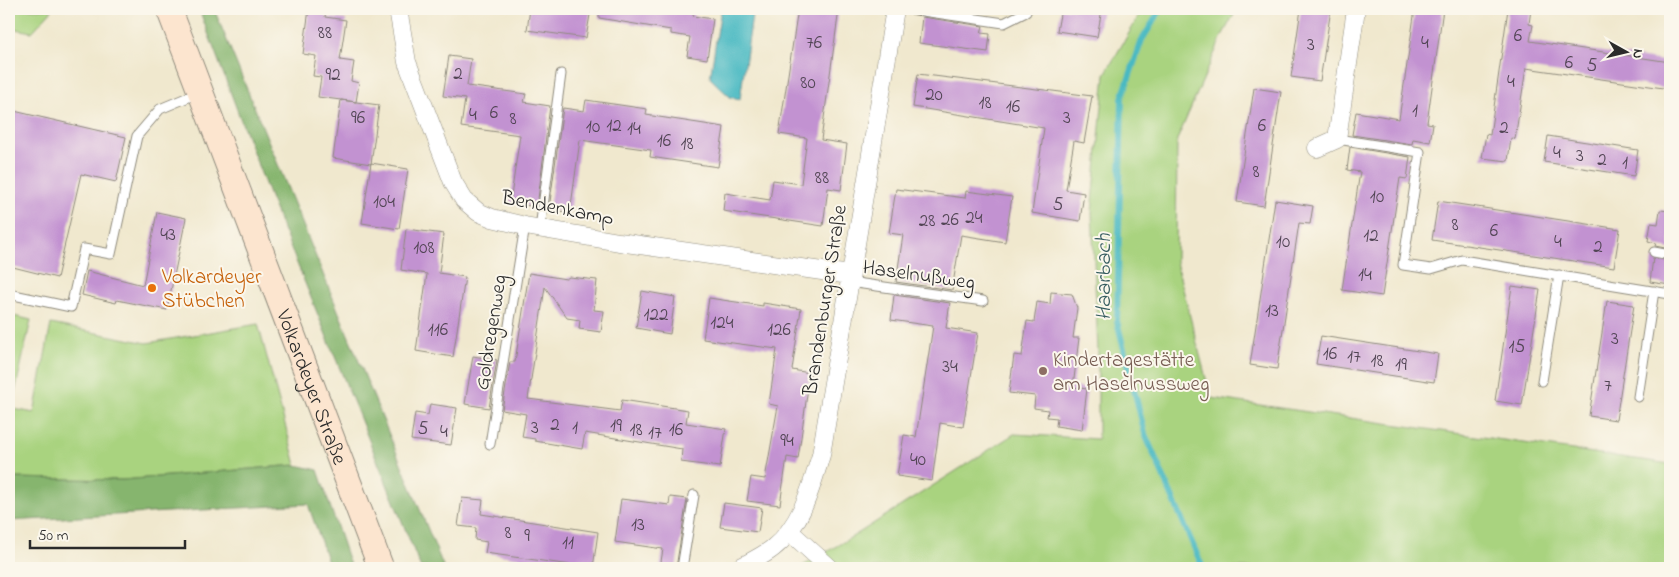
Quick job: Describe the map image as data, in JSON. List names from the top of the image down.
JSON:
{
  "streets": {
    "main road": ["Volkardeyer Straße"],
    "street": ["Bendenkamp", "Brandenburger Straße"],
    "lane": ["Haselnußweg", "Goldregenweg"]
  },
  "crossings": [
    ["Bendenkamp", "Haselnußweg"],
    ["Bendenkamp", "Brandenburger Straße"],
    ["Bendenkamp", "Goldregenweg"],
    ["Haselnußweg", "Brandenburger Straße"]
  ],
  "water": ["Haarbach"],
  "places": ["Volkardeyer Stübchen", "Kindertagestätte am Haselnussweg"],
  "house_numbers": [
    "88",
    "6",
    "76",
    "4",
    "3",
    "6",
    "5",
    "2",
    "92",
    "4",
    "80",
    "20",
    "18",
    "16",
    "1",
    "6",
    "4",
    "96",
    "3",
    "8",
    "12",
    "6",
    "10",
    "2",
    "14",
    "16",
    "18",
    "4",
    "3",
    "2",
    "1",
    "8",
    "88",
    "10",
    "104",
    "5",
    "24",
    "26",
    "28",
    "8",
    "6",
    "43",
    "12",
    "10",
    "4",
    "2",
    "108",
    "14",
    "13",
    "122",
    "124",
    "116",
    "126",
    "3",
    "15",
    "16",
    "17",
    "18",
    "19",
    "34",
    "7",
    "2",
    "19",
    "3",
    "1",
    "5",
    "18",
    "16",
    "4",
    "17",
    "94",
    "40",
    "13",
    "8",
    "9",
    "11"
  ],
  "scale_bar": "50 m",
  "north": "right"
}
